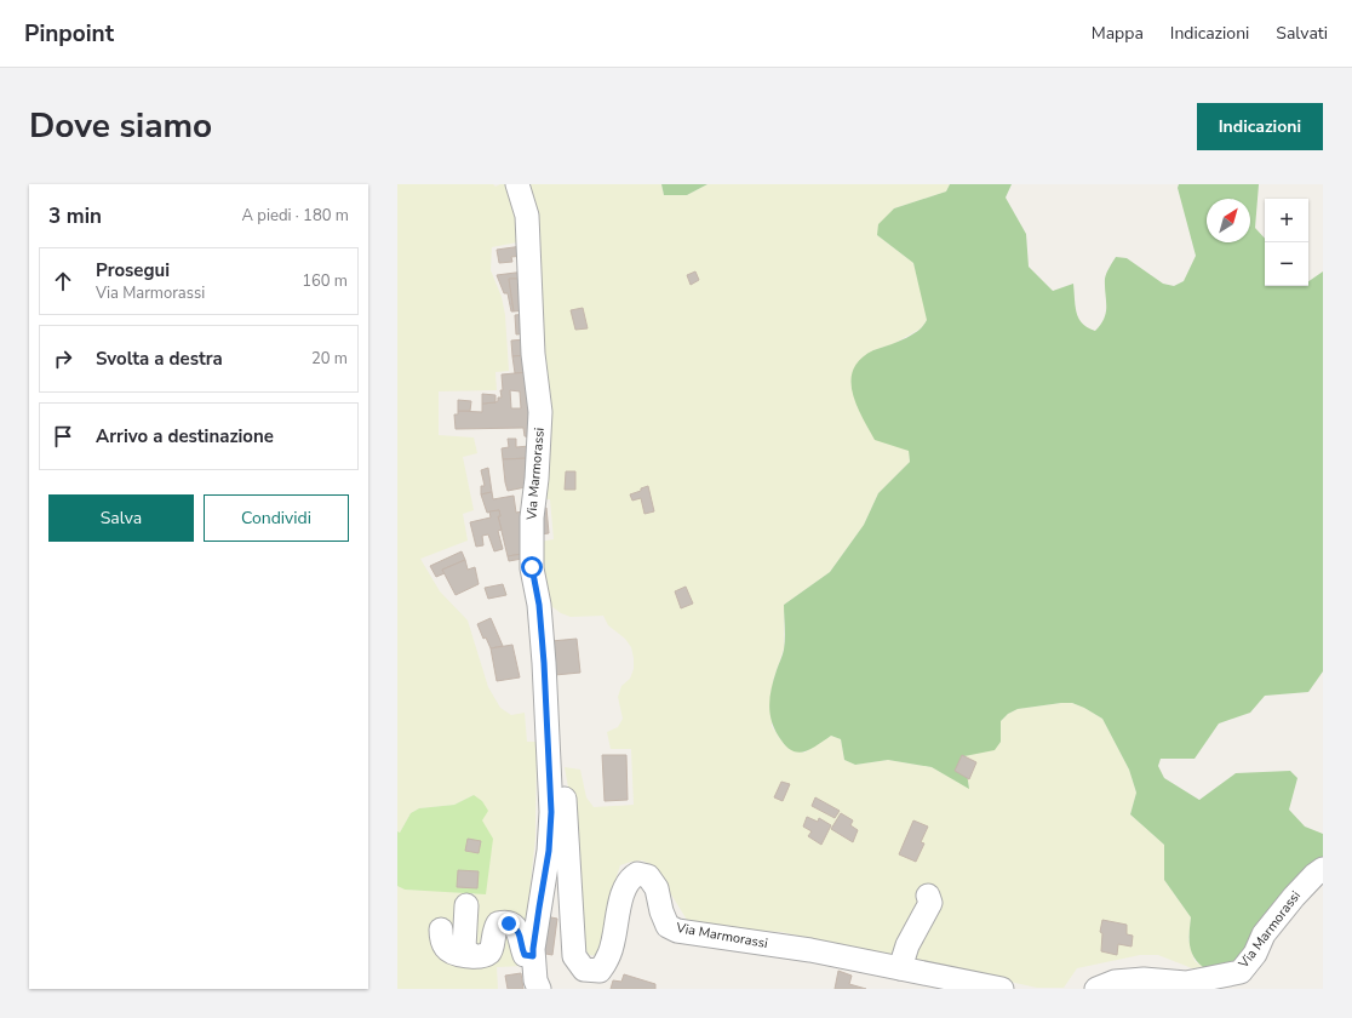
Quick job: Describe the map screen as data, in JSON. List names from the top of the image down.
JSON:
{
  "streets": {
    "street": ["Via Marmorassi"]
  },
  "north": "top right",
  "page": {
    "header": "Pinpoint",
    "nav": ["Mappa", "Indicazioni", "Salvati"],
    "title": "Dove siamo",
    "buttons": [
      "Indicazioni",
      ["Salva", "Condividi"]
    ],
    "heading": ["3 min", "A piedi · 180 m"],
    "map_buttons": ["+", "−"],
    "list": [
      ["Prosegui", "Via Marmorassi", "160 m"],
      ["Svolta a destra", "20 m"],
      "Arrivo a destinazione"
    ]
  }
}
